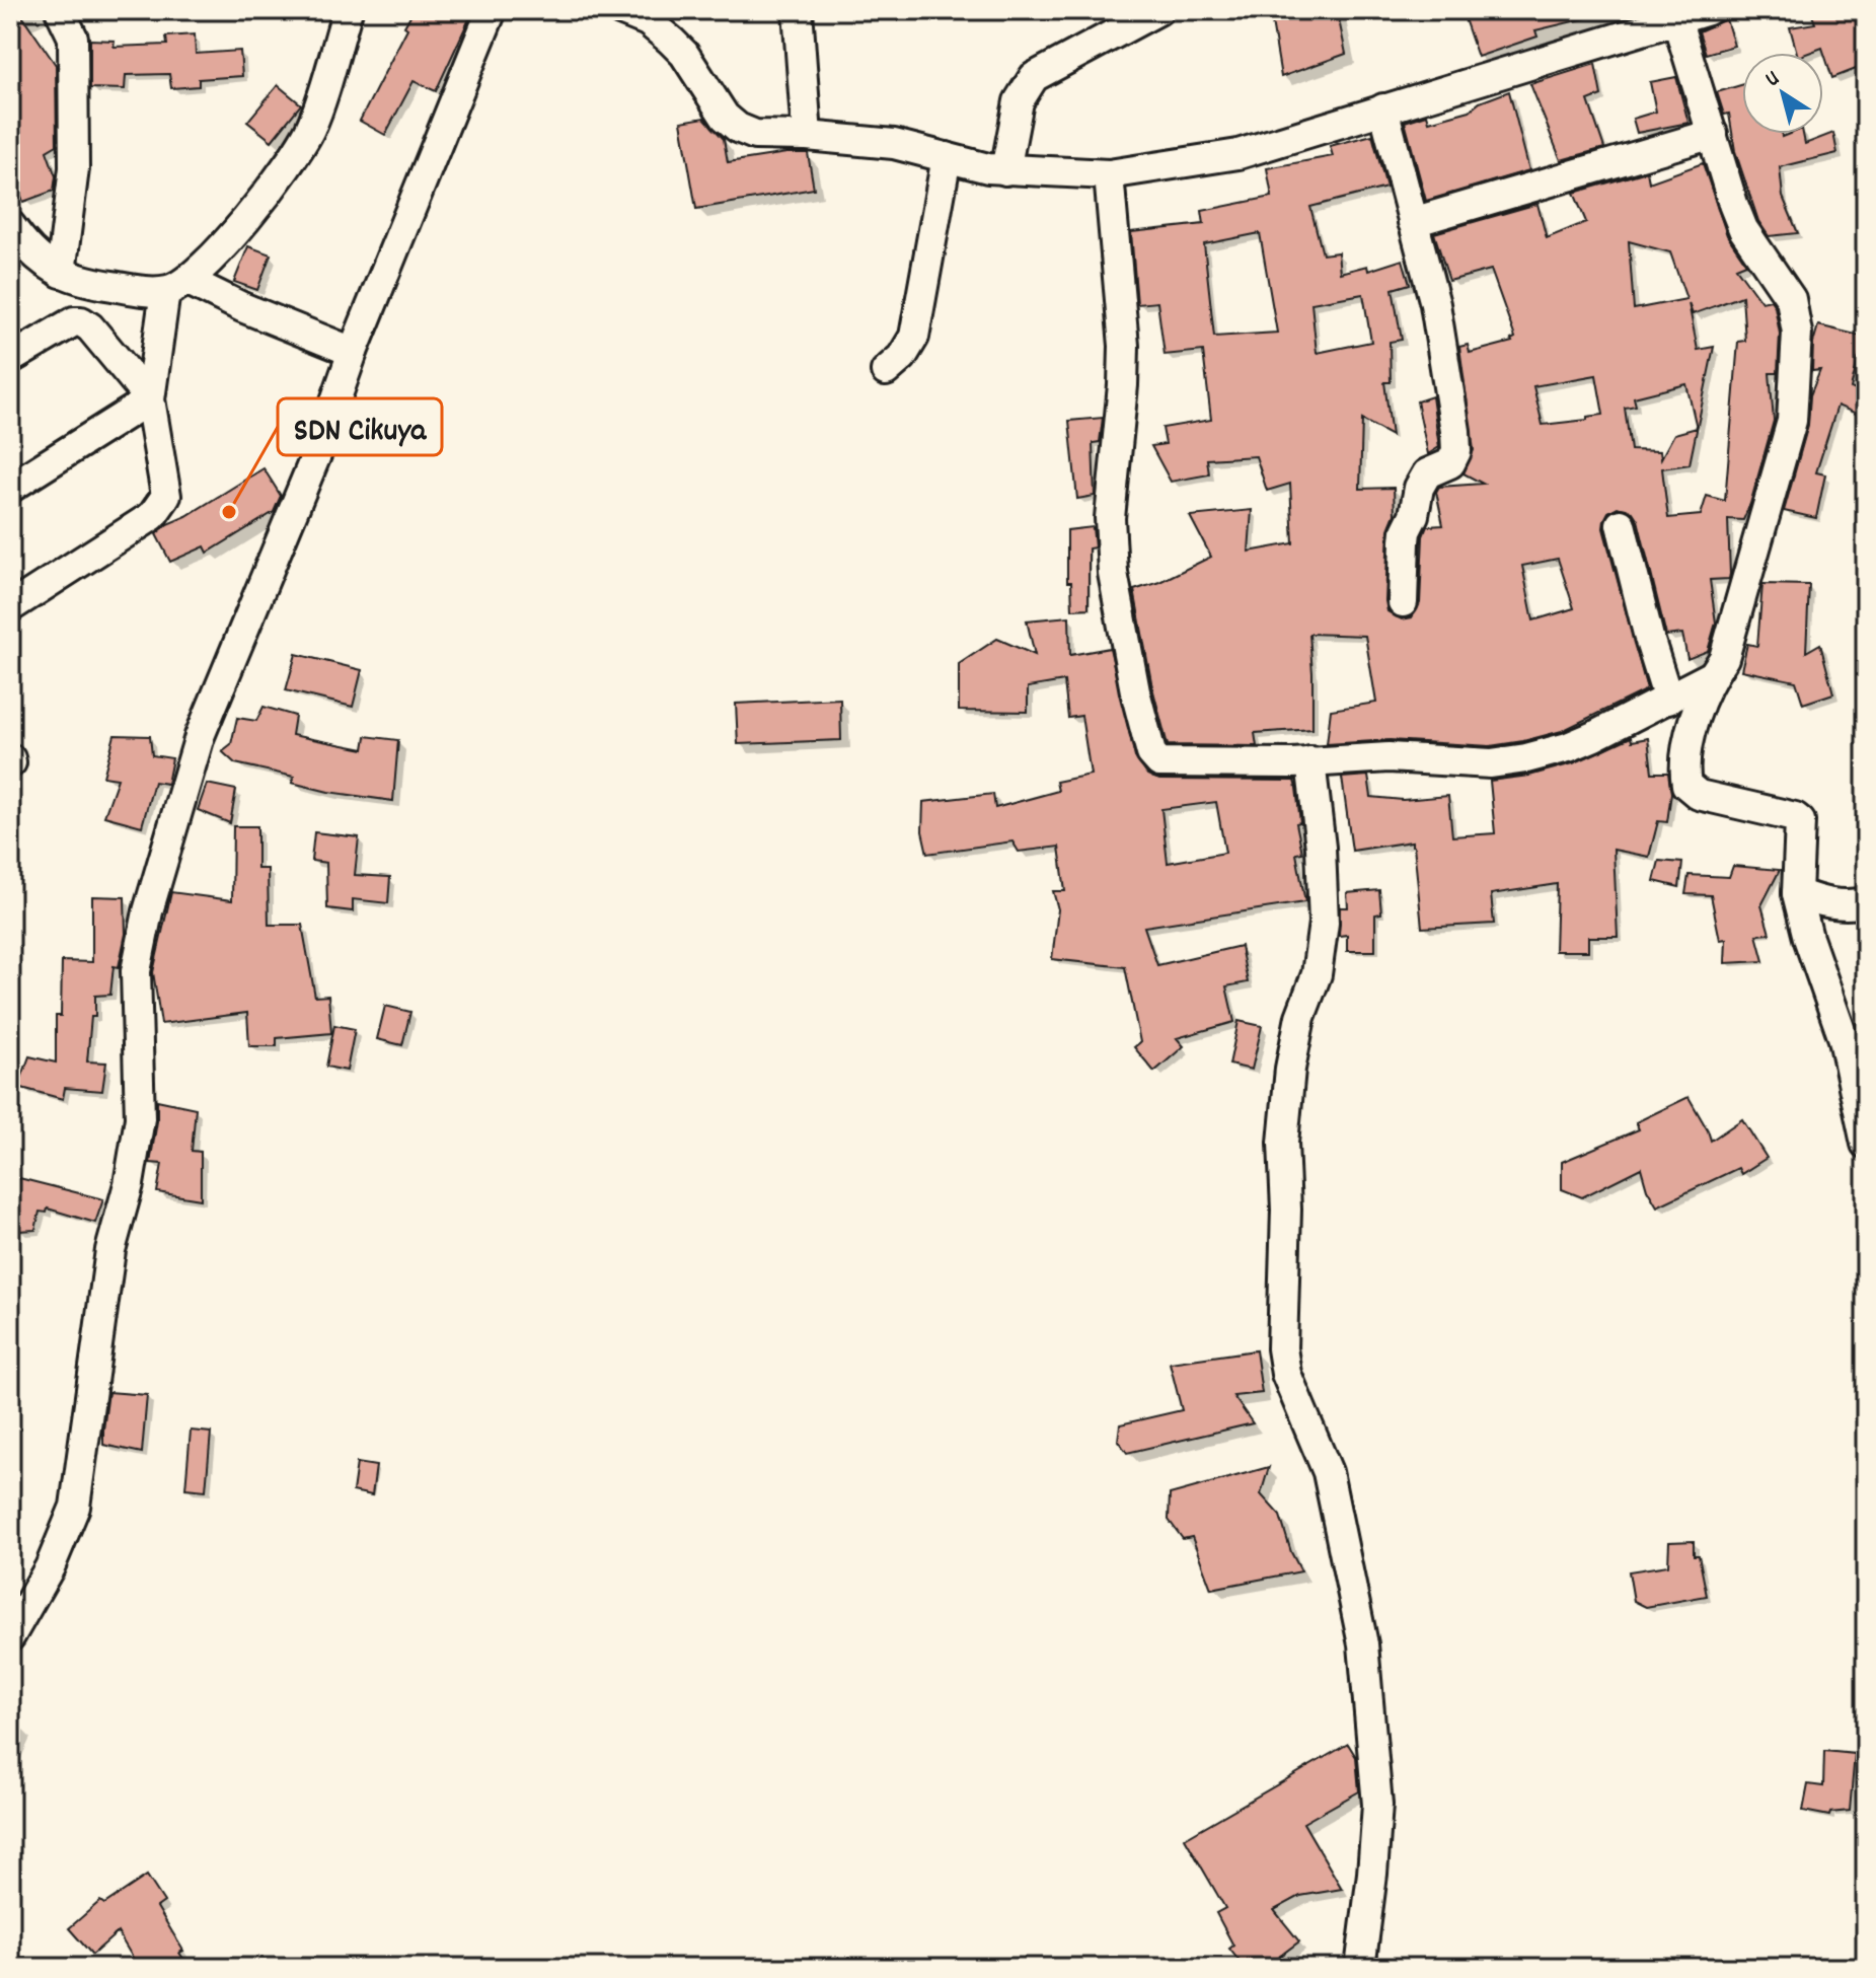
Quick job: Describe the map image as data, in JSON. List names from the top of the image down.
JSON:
{
  "places": ["SDN Cikuya"],
  "north": "top left"
}
